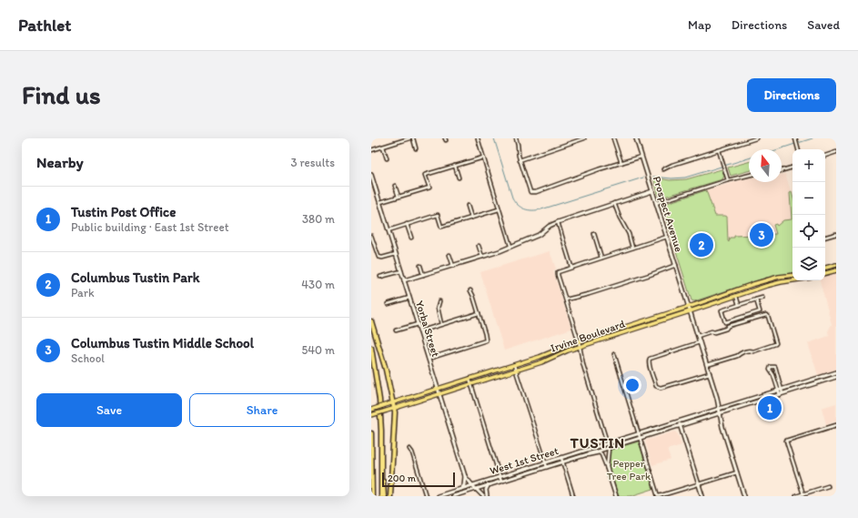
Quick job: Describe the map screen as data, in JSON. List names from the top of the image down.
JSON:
{
  "streets": {
    "main road": [
      "Prospect Avenue",
      "Yorba Street",
      "Irvine Boulevard",
      "West 1st Street"
    ]
  },
  "crossings": [
    ["Prospect Avenue", "Irvine Boulevard"],
    ["Prospect Avenue", "West 1st Street"],
    ["Yorba Street", "Irvine Boulevard"],
    ["Yorba Street", "West 1st Street"]
  ],
  "districts": ["TUSTIN"],
  "parks": ["Pepper Tree Park"],
  "scale_bar": "200 m",
  "north": "top",
  "page": {
    "header": "Pathlet",
    "nav": ["Map", "Directions", "Saved"],
    "buttons": [
      "Directions",
      ["Save", "Share"]
    ],
    "title": "Find us",
    "heading": ["Nearby", "3 results"],
    "map_buttons": ["+", "−"],
    "list": [
      {
        "mark": "1",
        "name": "Tustin Post Office",
        "note": "Public building · East 1st Street",
        "value": "380 m"
      },
      {
        "mark": "2",
        "name": "Columbus Tustin Park",
        "note": "Park",
        "value": "430 m"
      },
      {
        "mark": "3",
        "name": "Columbus Tustin Middle School",
        "note": "School",
        "value": "540 m"
      }
    ],
    "pins": ["3", "2", "1"],
    "scale": "200 m"
  }
}
